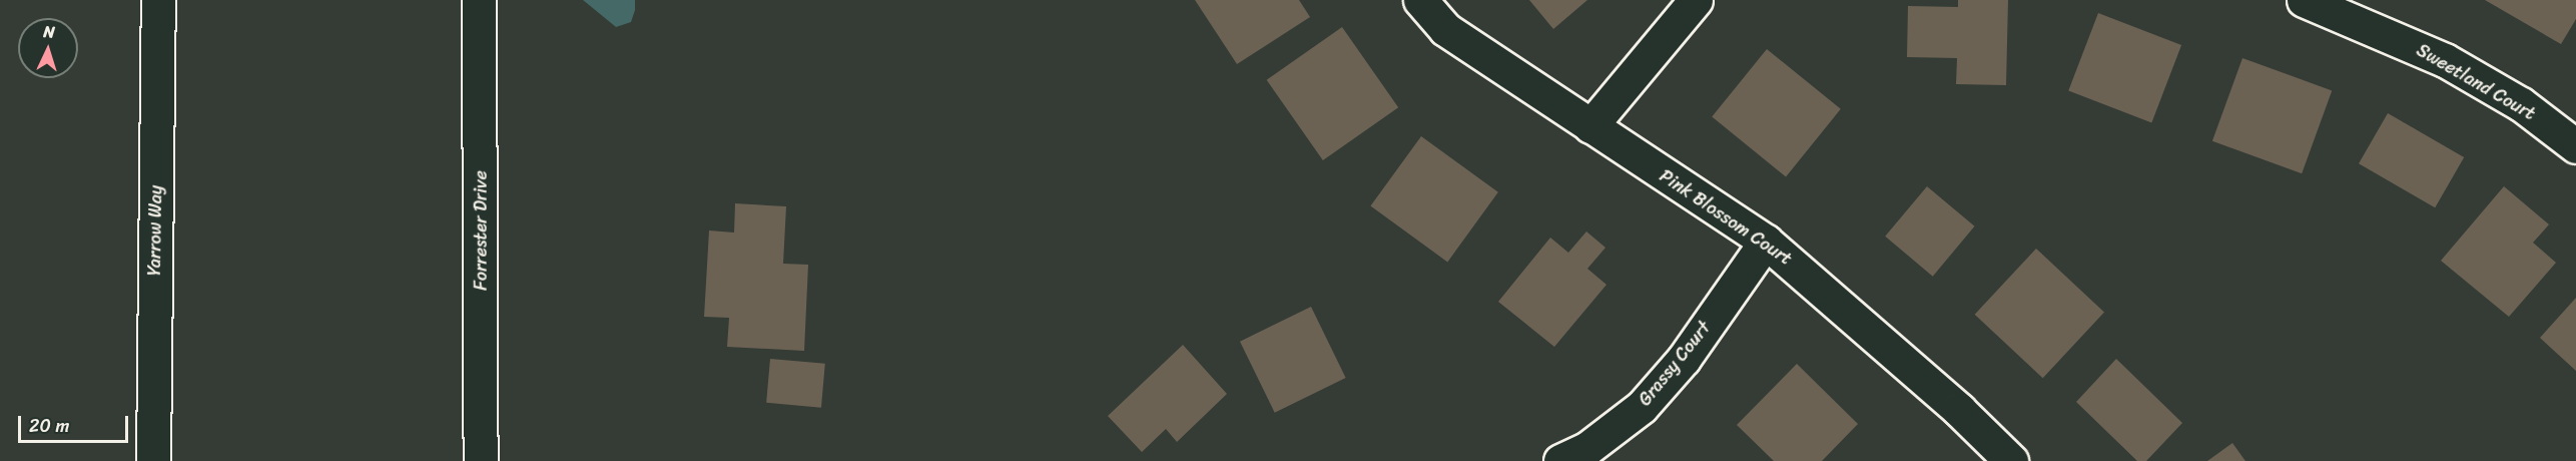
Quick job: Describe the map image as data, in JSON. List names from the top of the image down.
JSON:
{
  "streets": {
    "street": [
      "Sweetland Court",
      "Pink Blossom Court",
      "Yarrow Way",
      "Forrester Drive",
      "Grassy Court"
    ]
  },
  "crossings": [
    ["Pink Blossom Court", "Grassy Court"]
  ],
  "scale_bar": "20 m",
  "north": "top"
}
